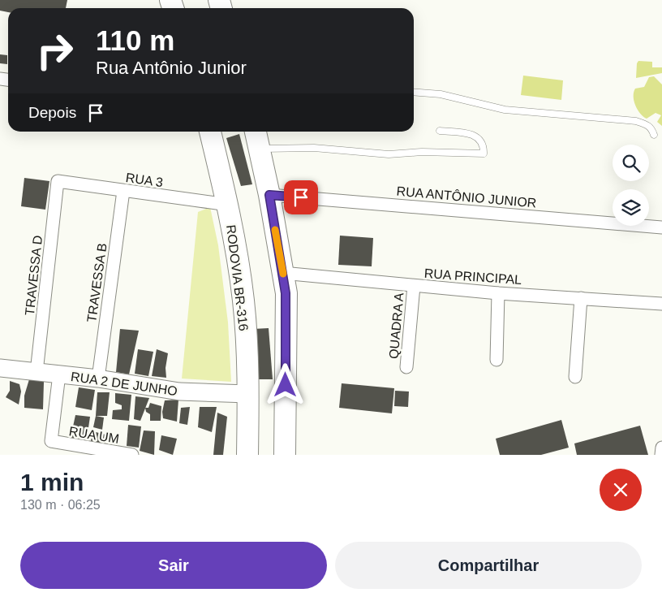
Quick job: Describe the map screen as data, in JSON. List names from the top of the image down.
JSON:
{
  "streets": {
    "highway": ["RODOVIA BR-316"],
    "street": [
      "RUA 3",
      "RUA ANTÔNIO JUNIOR",
      "TRAVESSA D",
      "RUA PRINCIPAL",
      "TRAVESSA B",
      "QUADRA A",
      "RUA 2 DE JUNHO",
      "RUA UM"
    ]
  },
  "crossings": [
    ["RUA 3", "TRAVESSA D"],
    ["RUA 3", "RODOVIA BR-316"],
    ["RUA 3", "TRAVESSA B"],
    ["TRAVESSA D", "RUA 2 DE JUNHO"],
    ["RUA PRINCIPAL", "QUADRA A"],
    ["RODOVIA BR-316", "RUA 2 DE JUNHO"],
    ["TRAVESSA B", "RUA 2 DE JUNHO"],
    ["RUA 2 DE JUNHO", "RUA UM"]
  ],
  "page": {
    "turn": ["110 m", "Rua Antônio Junior"],
    "then": "Depois",
    "heading": ["1 min", "130 m · 06:25"],
    "buttons": ["Sair", "Compartilhar"]
  }
}
